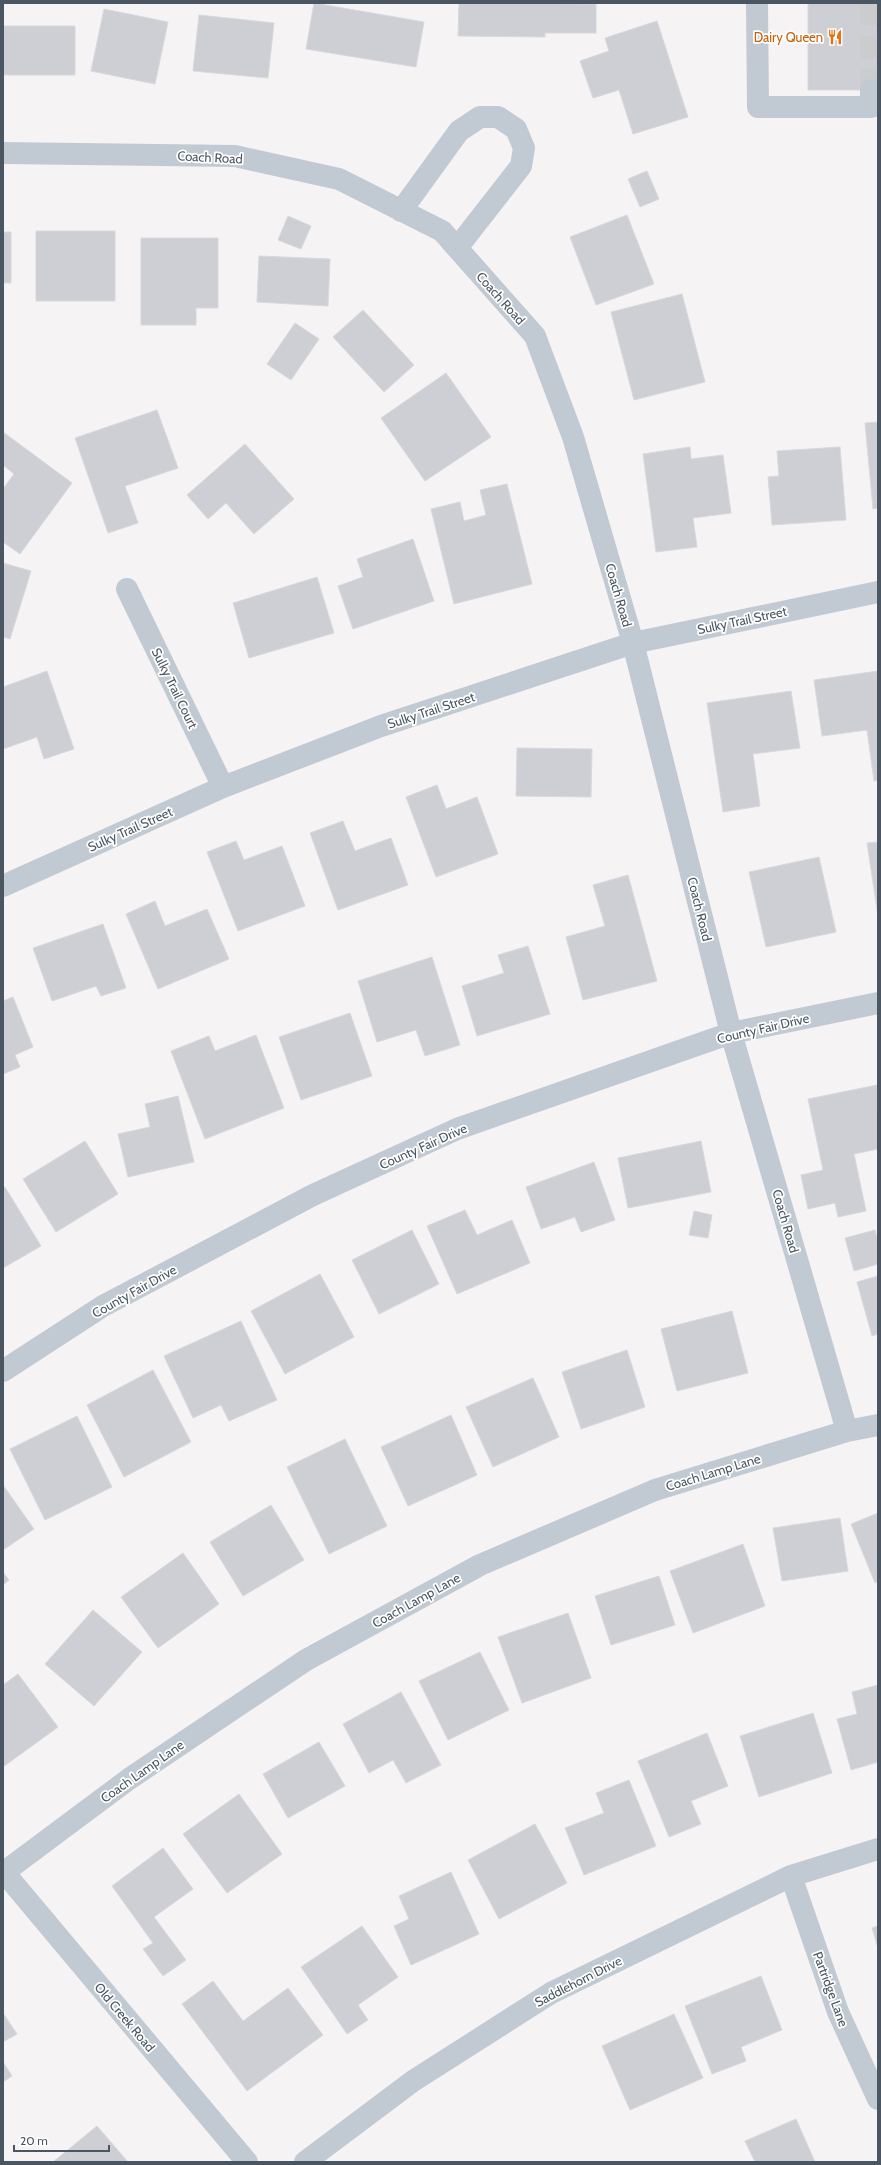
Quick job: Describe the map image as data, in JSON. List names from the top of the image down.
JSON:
{
  "streets": {
    "street": [
      "Coach Road",
      "Sulky Trail Street",
      "Sulky Trail Court",
      "County Fair Drive",
      "Coach Lamp Lane",
      "Saddlehorn Drive",
      "Partridge Lane",
      "Old Creek Road"
    ]
  },
  "crossings": [
    ["Coach Road", "Sulky Trail Street"],
    ["Coach Road", "County Fair Drive"],
    ["Coach Road", "Coach Lamp Lane"],
    ["Sulky Trail Street", "Sulky Trail Court"],
    ["Coach Lamp Lane", "Old Creek Road"],
    ["Saddlehorn Drive", "Partridge Lane"]
  ],
  "places": {
    "restaurant": ["Dairy Queen"]
  },
  "scale_bar": "20 m"
}
